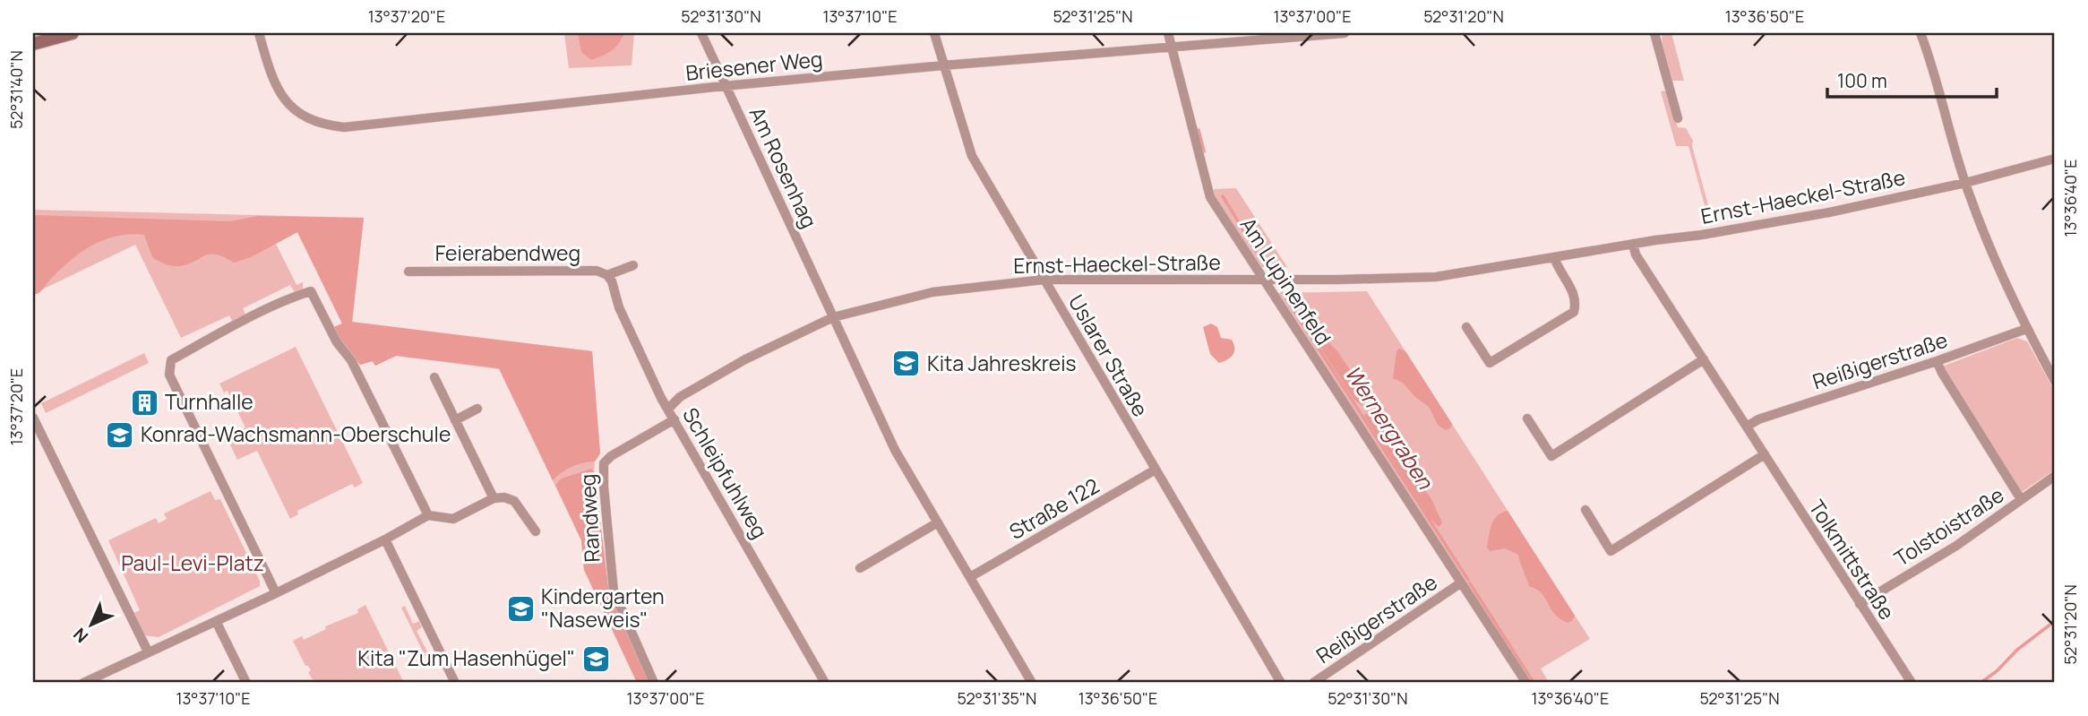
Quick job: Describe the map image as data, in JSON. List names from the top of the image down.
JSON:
{
  "streets": {
    "street": [
      "Briesener Weg",
      "Am Rosenhag",
      "Ernst-Haeckel-Straße",
      "Feierabendweg",
      "Am Lupinenfeld",
      "Uslarer Straße",
      "Reißigerstraße",
      "Schleipfuhlweg",
      "Straße 122",
      "Randweg",
      "Tolstoistraße",
      "Tolkmittstraße"
    ]
  },
  "crossings": [
    ["Briesener Weg", "Am Rosenhag"],
    ["Briesener Weg", "Am Lupinenfeld"],
    ["Briesener Weg", "Uslarer Straße"],
    ["Am Rosenhag", "Ernst-Haeckel-Straße"],
    ["Am Rosenhag", "Straße 122"],
    ["Ernst-Haeckel-Straße", "Am Lupinenfeld"],
    ["Ernst-Haeckel-Straße", "Uslarer Straße"],
    ["Ernst-Haeckel-Straße", "Schleipfuhlweg"],
    ["Ernst-Haeckel-Straße", "Tolkmittstraße"],
    ["Feierabendweg", "Schleipfuhlweg"],
    ["Am Lupinenfeld", "Reißigerstraße"],
    ["Uslarer Straße", "Straße 122"],
    ["Reißigerstraße", "Tolkmittstraße"],
    ["Schleipfuhlweg", "Randweg"],
    ["Tolstoistraße", "Tolkmittstraße"]
  ],
  "water": ["Wernergraben"],
  "parks": ["Paul-Levi-Platz"],
  "places": {
    "school or university": [
      "Kita Jahreskreis",
      "Konrad-Wachsmann-Oberschule",
      "Kindergarten \"Naseweis\"",
      "Kita \"Zum Hasenhügel\""
    ],
    "building": ["Turnhalle"]
  },
  "scale_bar": "100 m",
  "north": "bottom left",
  "coordinates": [
    "13°37'20\"E",
    "52°31'30\"N",
    "13°37'10\"E",
    "52°31'25\"N",
    "13°37'00\"E",
    "52°31'20\"N",
    "13°36'50\"E",
    "52°31'40\"N",
    "13°36'40\"E",
    "52°31'35\"N"
  ]
}
